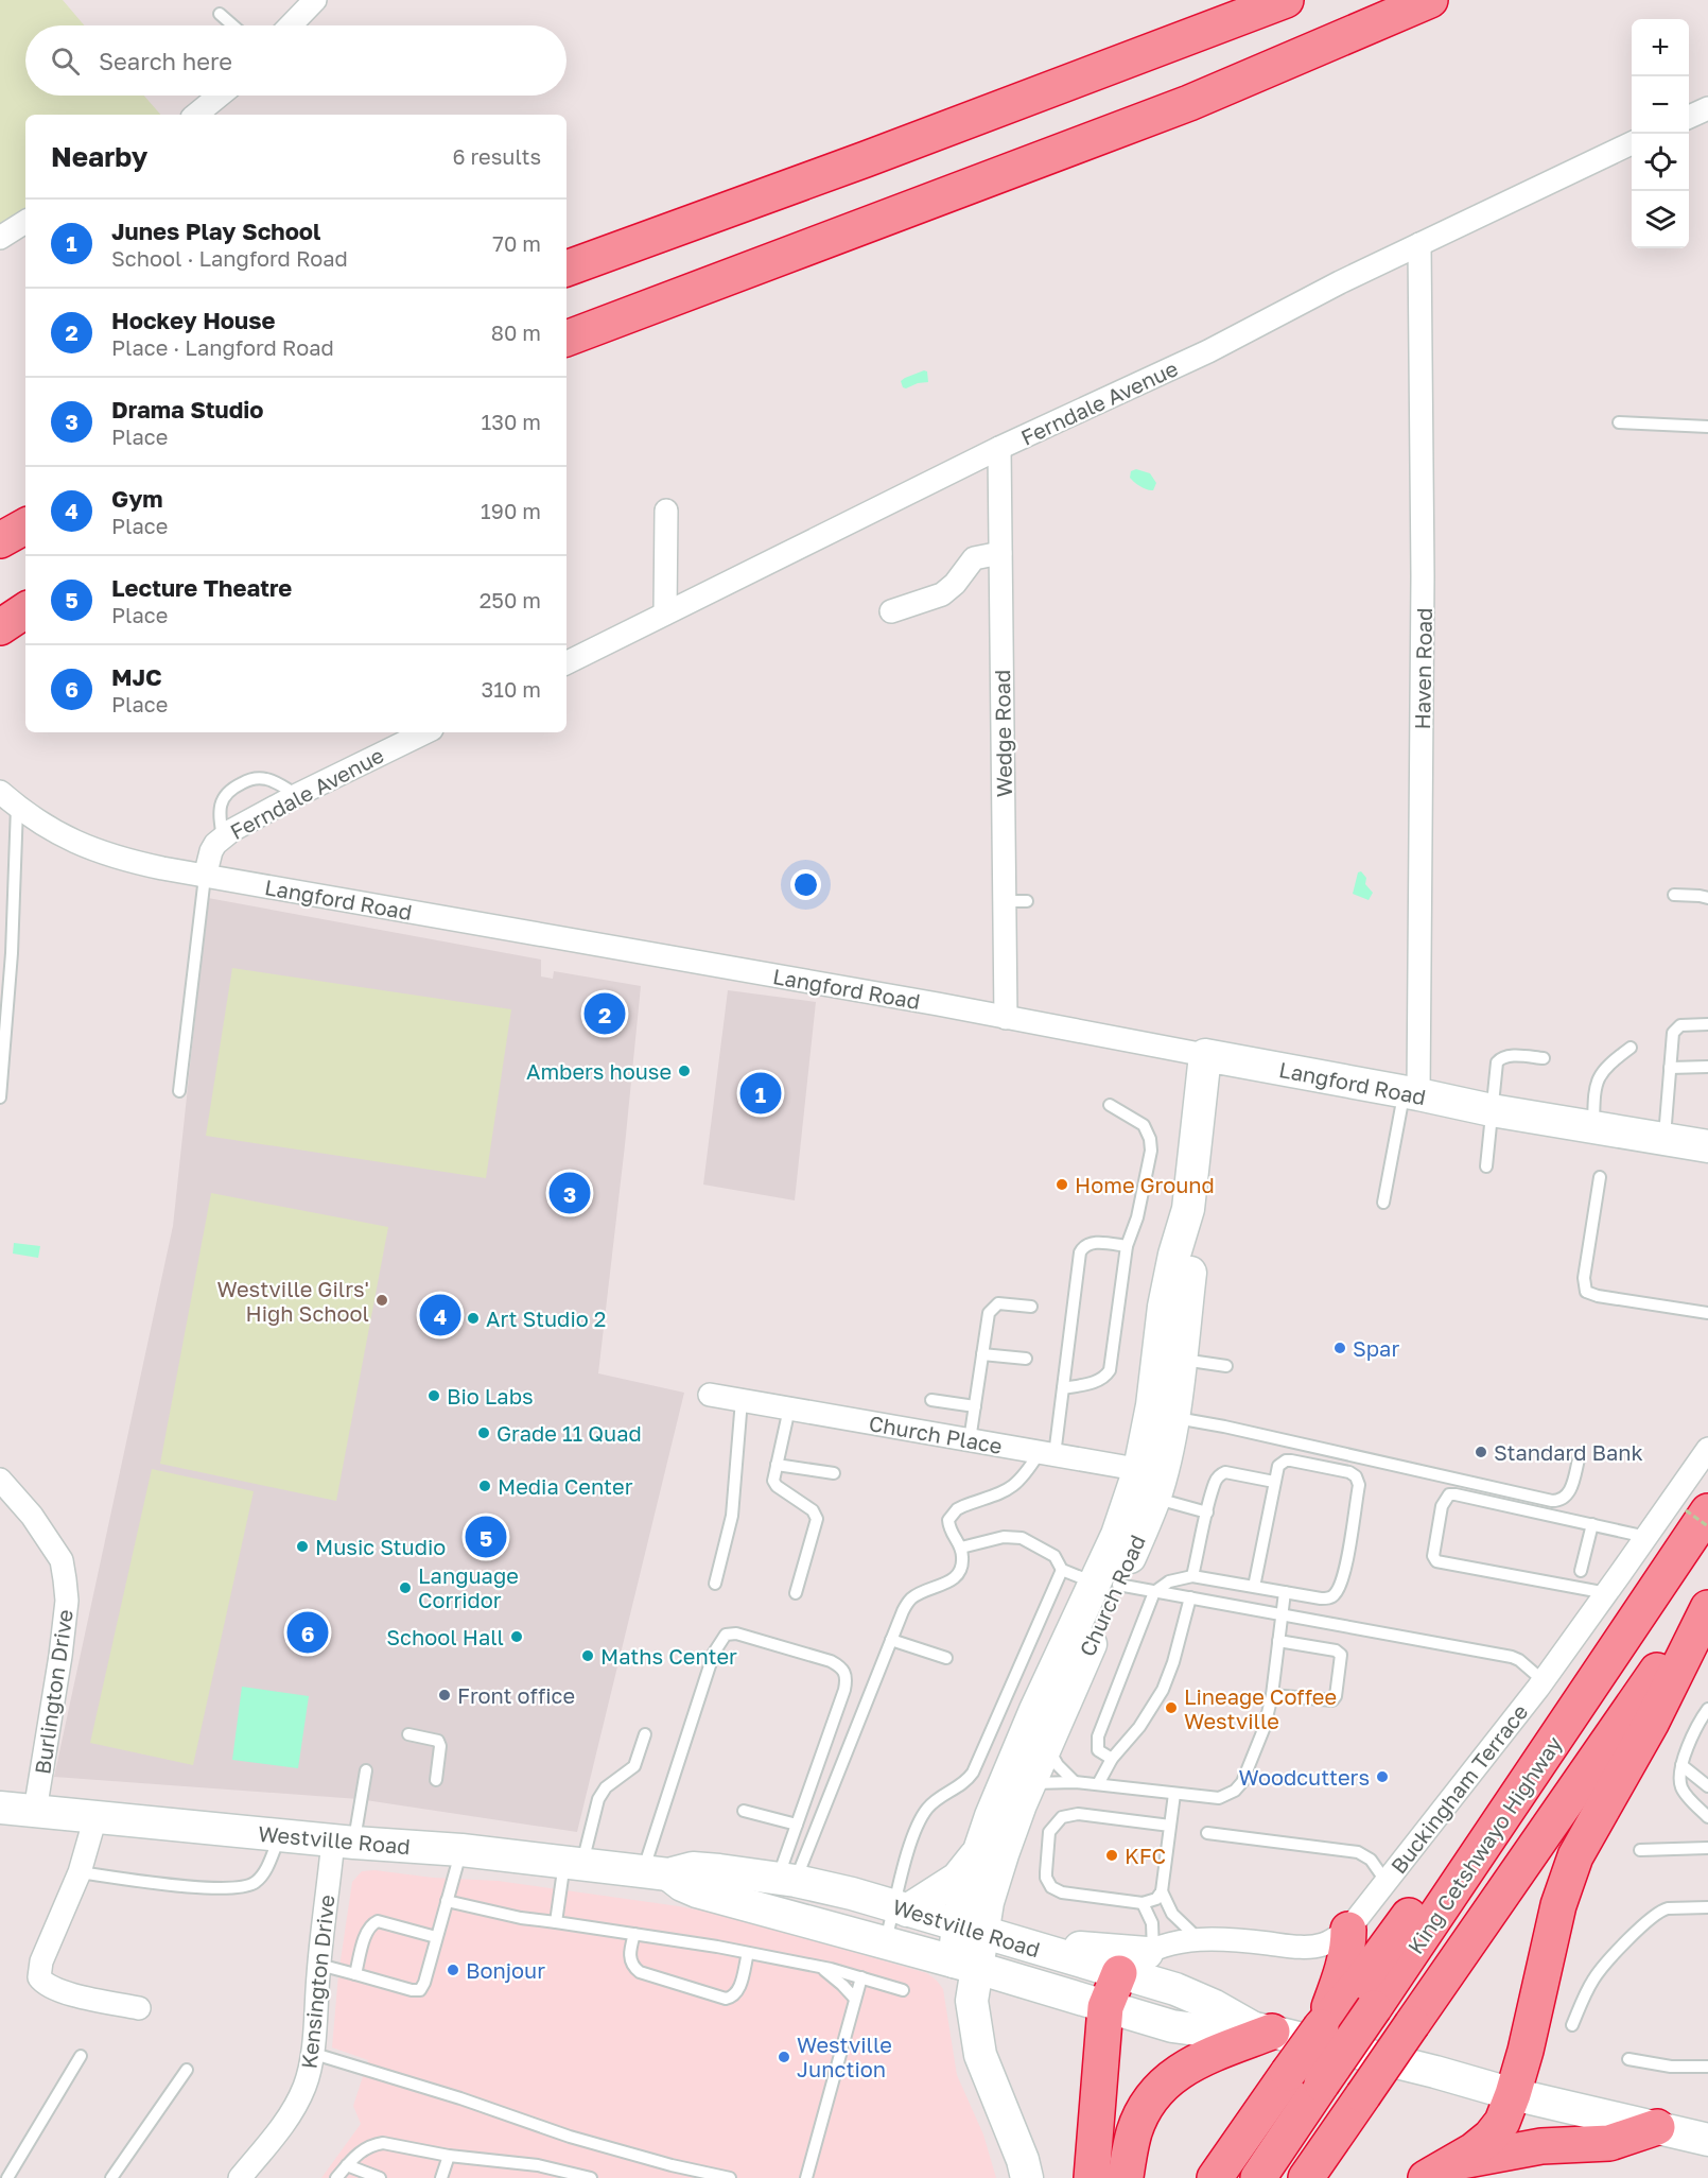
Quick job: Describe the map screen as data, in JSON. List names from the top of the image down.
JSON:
{
  "streets": {
    "highway": ["King Cetshwayo Highway"],
    "street": [
      "Ferndale Avenue",
      "Haven Road",
      "Wedge Road",
      "Langford Road",
      "Church Place",
      "Church Road",
      "Burlington Drive",
      "Buckingham Terrace",
      "Westville Road",
      "Kensington Drive"
    ]
  },
  "crossings": [
    ["Ferndale Avenue", "Haven Road"],
    ["Ferndale Avenue", "Wedge Road"],
    ["Ferndale Avenue", "Langford Road"],
    ["Haven Road", "Langford Road"],
    ["Wedge Road", "Langford Road"],
    ["Langford Road", "Church Road"],
    ["Church Place", "Church Road"],
    ["Church Road", "Westville Road"],
    ["Burlington Drive", "Westville Road"],
    ["Buckingham Terrace", "Westville Road"],
    ["Buckingham Terrace", "King Cetshwayo Highway"],
    ["Westville Road", "Kensington Drive"]
  ],
  "places": [
    "Ambers house",
    "Home Ground",
    "Westville Gilrs' High School",
    "Art Studio 2",
    "Spar",
    "Bio Labs",
    "Grade 11 Quad",
    "Standard Bank",
    "Media Center",
    "Music Studio",
    "Language Corridor",
    "School Hall",
    "Maths Center",
    "Front office",
    "Lineage Coffee Westville",
    "Woodcutters",
    "KFC",
    "Bonjour",
    "Westville Junction"
  ],
  "page": {
    "map_buttons": ["+", "−"],
    "search": "Search here",
    "heading": ["Nearby", "6 results"],
    "list": [
      {
        "mark": "1",
        "name": "Junes Play School",
        "note": "School · Langford Road",
        "value": "70 m"
      },
      {
        "mark": "2",
        "name": "Hockey House",
        "note": "Place · Langford Road",
        "value": "80 m"
      },
      {
        "mark": "3",
        "name": "Drama Studio",
        "note": "Place",
        "value": "130 m"
      },
      {
        "mark": "4",
        "name": "Gym",
        "note": "Place",
        "value": "190 m"
      },
      {
        "mark": "5",
        "name": "Lecture Theatre",
        "note": "Place",
        "value": "250 m"
      },
      {
        "mark": "6",
        "name": "MJC",
        "note": "Place",
        "value": "310 m"
      }
    ],
    "pins": [
      "2",
      "1",
      "3",
      "4",
      "5",
      "6"
    ]
  }
}
